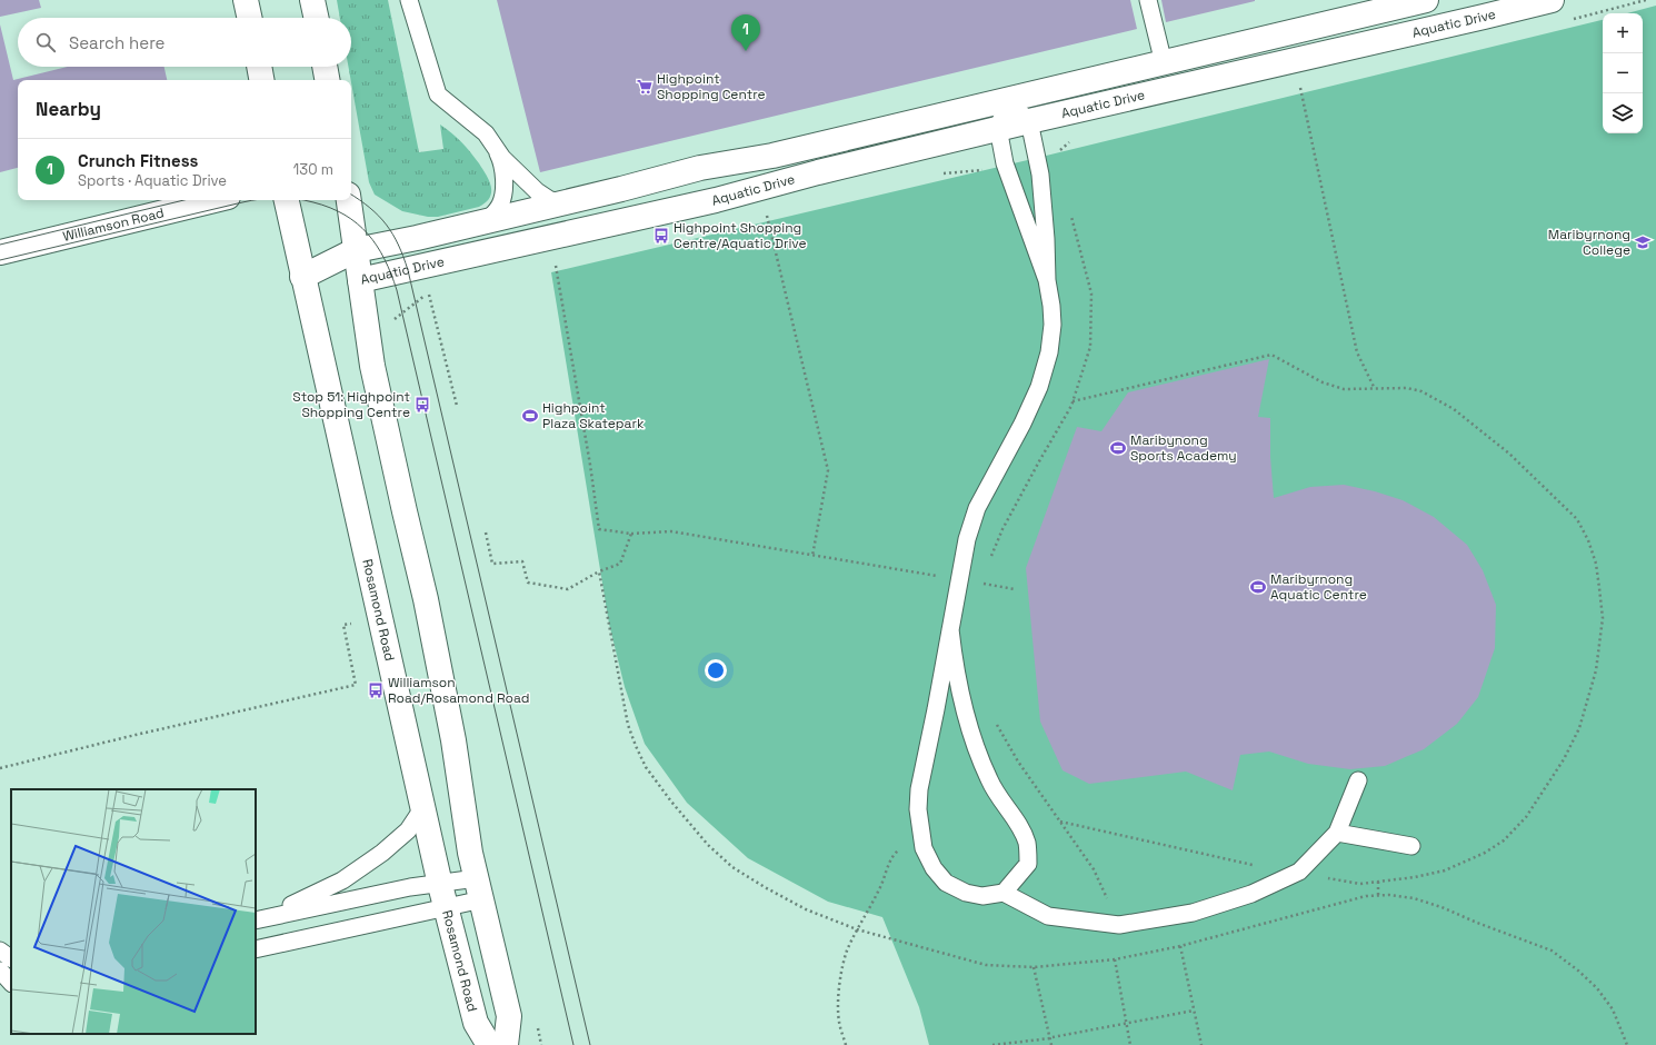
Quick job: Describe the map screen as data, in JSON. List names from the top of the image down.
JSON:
{
  "streets": {
    "street": ["Aquatic Drive", "Williamson Road", "Rosamond Road"]
  },
  "crossings": [
    ["Aquatic Drive", "Rosamond Road"]
  ],
  "places": {
    "supermarket": ["Highpoint Shopping Centre"],
    "bus stop": ["Highpoint Shopping Centre/Aquatic Drive", "Stop 51: Highpoint Shopping Centre", "Williamson Road/Rosamond Road"],
    "school or university": ["Maribyrnong College"],
    "sports": ["Highpoint Plaza Skatepark", "Maribynong Sports Academy", "Maribyrnong Aquatic Centre"]
  },
  "page": {
    "map_buttons": ["+", "−"],
    "pins": "1",
    "search": "Search here",
    "heading": "Nearby",
    "list": [
      {
        "mark": "1",
        "name": "Crunch Fitness",
        "note": "Sports · Aquatic Drive",
        "value": "130 m"
      }
    ]
  }
}
